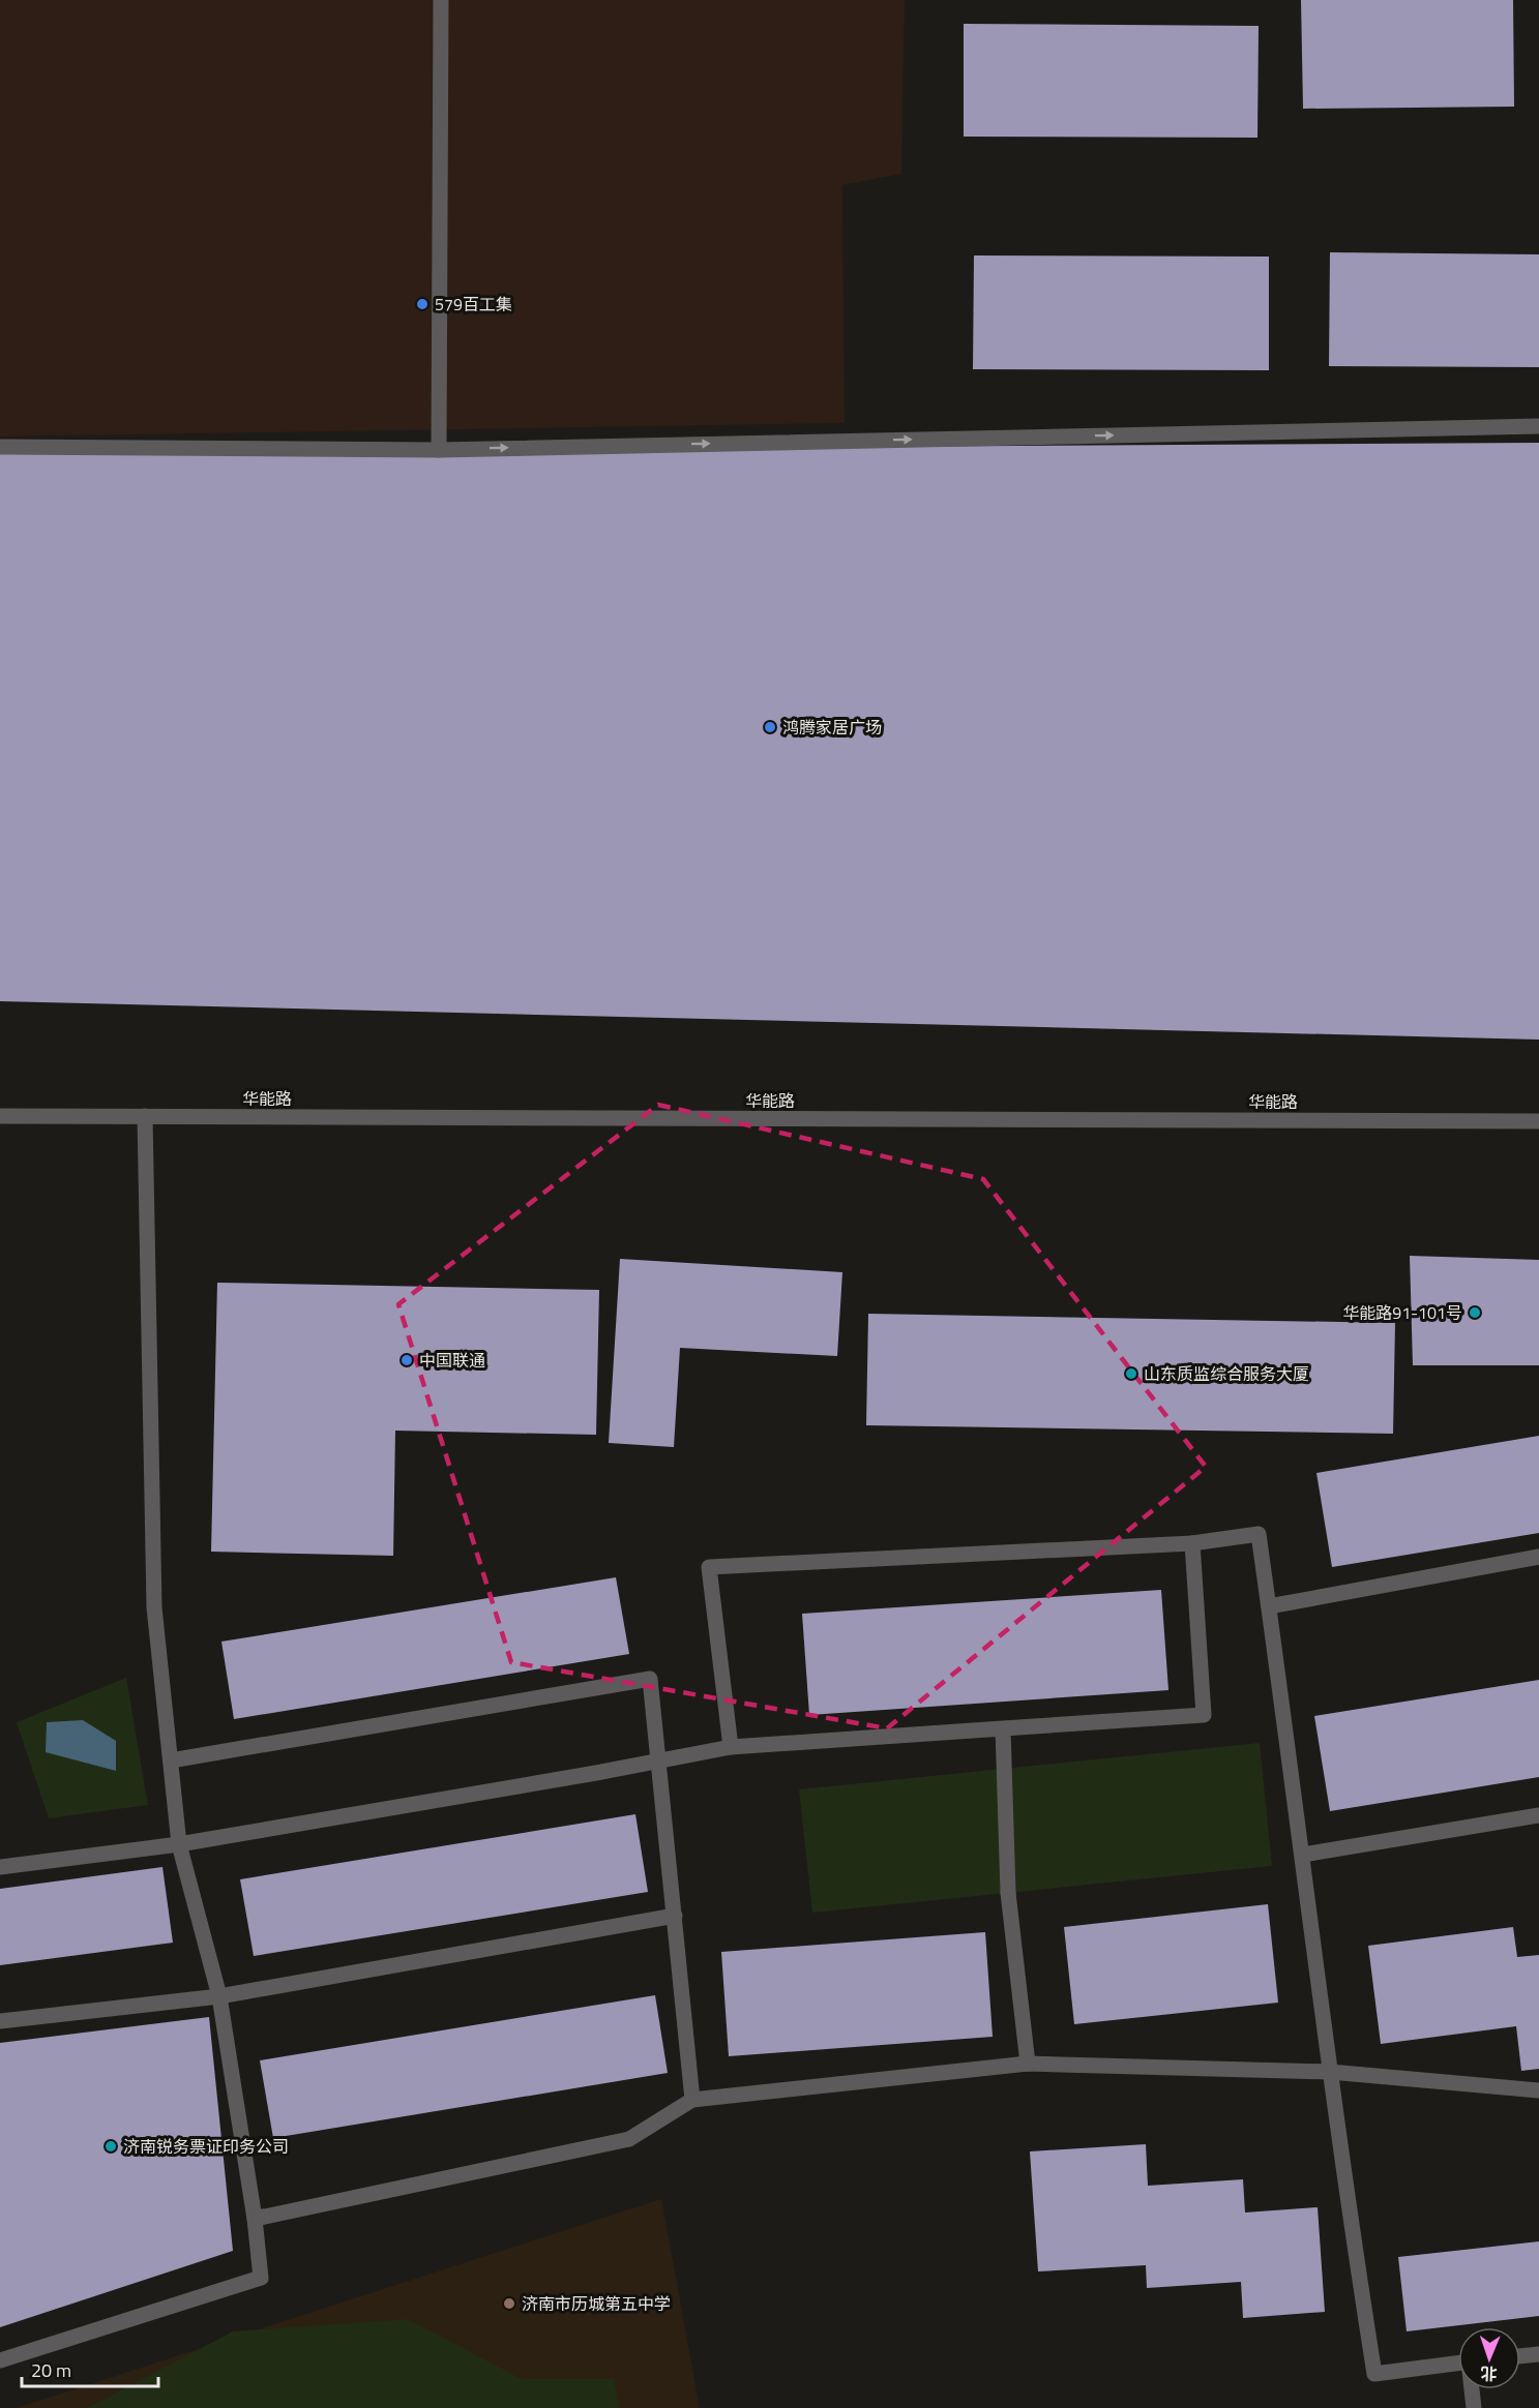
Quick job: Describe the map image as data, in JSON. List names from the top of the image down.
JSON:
{
  "streets": {
    "street": ["华能路"]
  },
  "places": [
    "579百工集",
    "鸿腾家居广场",
    "华能路91-101号",
    "中国联通",
    "山东质监综合服务大厦",
    "济南锐务票证印务公司",
    "济南市历城第五中学"
  ],
  "scale_bar": "20 m",
  "north": "bottom"
}
